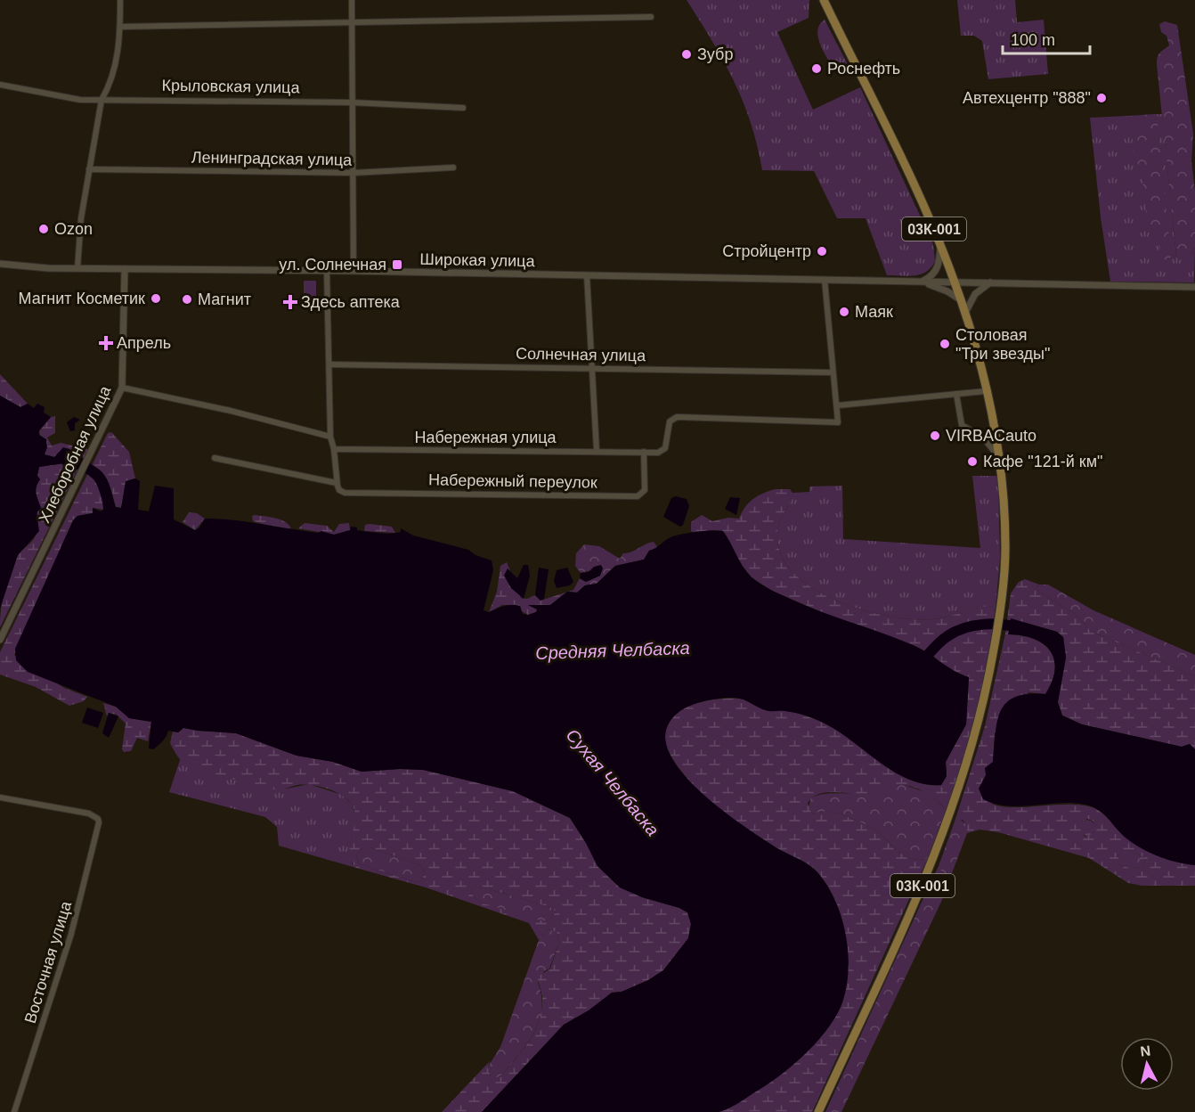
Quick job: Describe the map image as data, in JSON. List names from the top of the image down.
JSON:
{
  "streets": {
    "main road": ["03К-001"],
    "street": [
      "Крыловская улица",
      "Ленинградская улица",
      "Широкая улица",
      "Солнечная улица",
      "Набережная улица",
      "Хлеборобная улица",
      "Набережный переулок",
      "Восточная улица"
    ]
  },
  "crossings": [
    ["03К-001", "Широкая улица"],
    ["Широкая улица", "Хлеборобная улица"],
    ["Набережная улица", "Набережный переулок"]
  ],
  "water": ["Средняя Челбаска", "Сухая Челбаска"],
  "places": {
    "other": [
      "Зубр",
      "Роснефть",
      "Автехцентр \"888\"",
      "Ozon",
      "Стройцентр",
      "Магнит Косметик",
      "Магнит",
      "Маяк",
      "Столовая \"Три звезды\"",
      "VIRBACauto",
      "Кафе \"121-й км\""
    ],
    "transit": ["ул. Солнечная"],
    "health": ["Здесь аптека", "Апрель"]
  },
  "scale_bar": "100 m",
  "north": "top"
}
